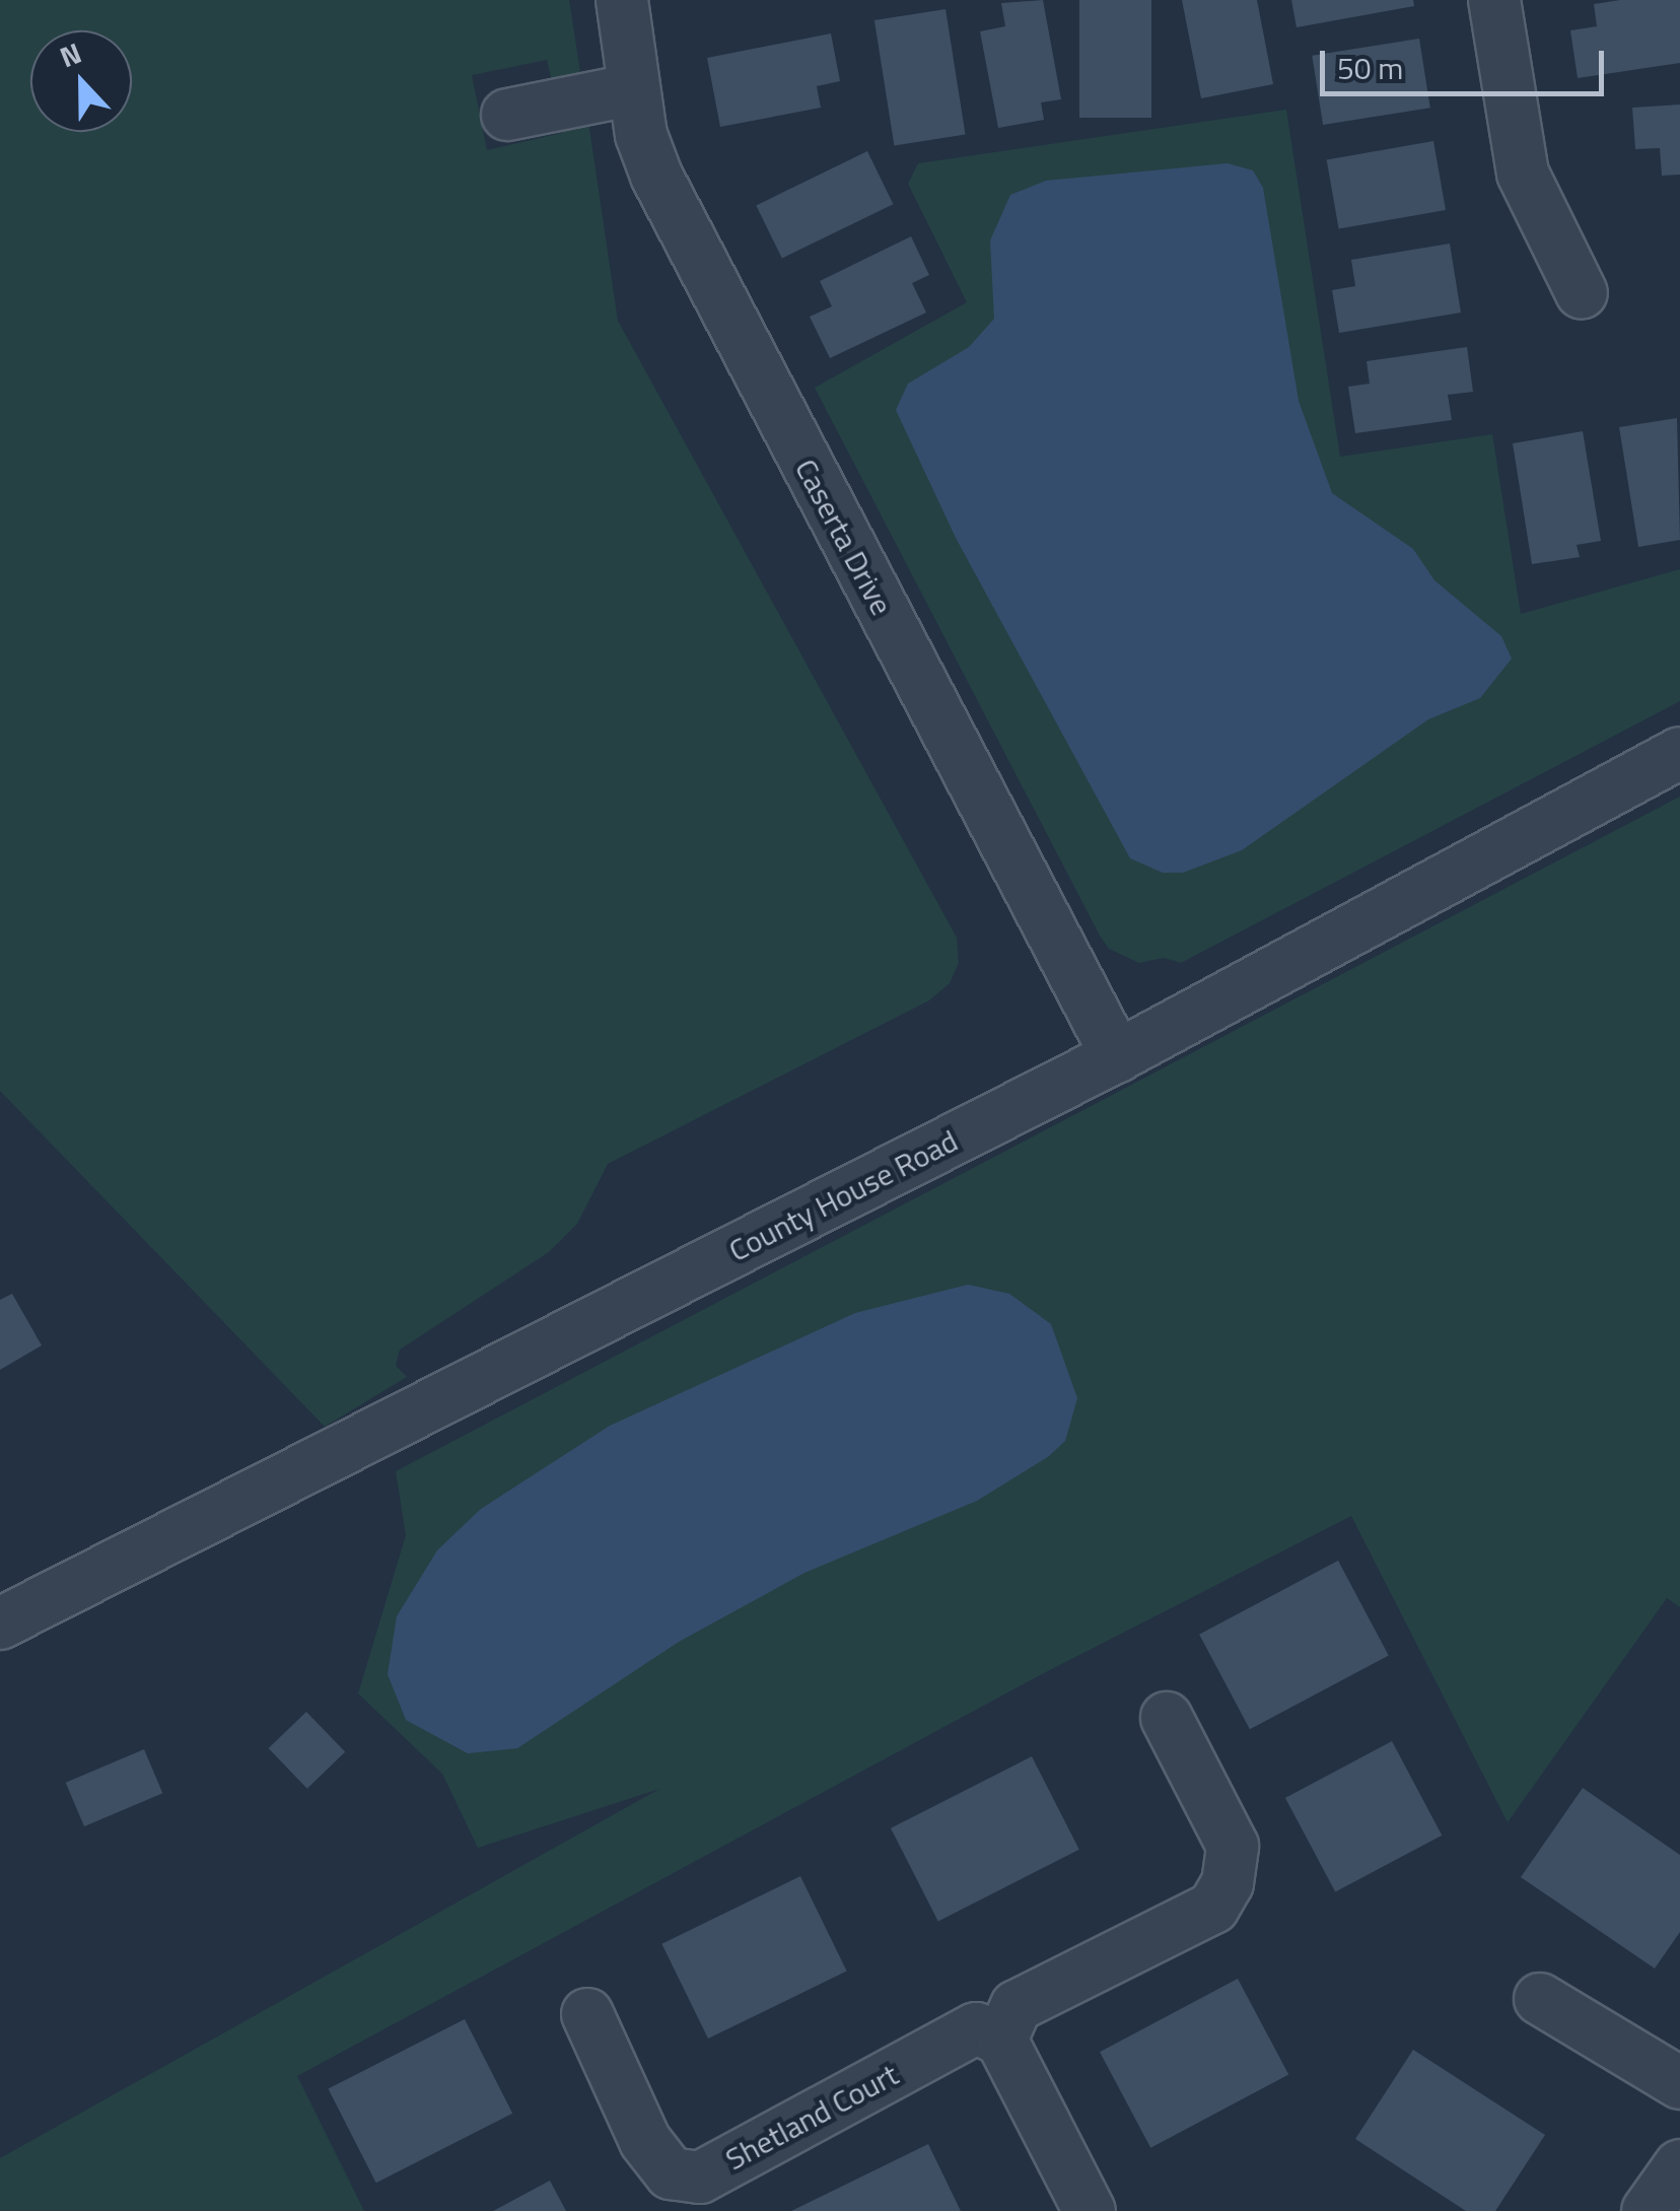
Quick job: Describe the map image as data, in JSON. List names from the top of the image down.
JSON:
{
  "streets": {
    "street": ["Caserta Drive", "County House Road", "Shetland Court"]
  },
  "crossings": [
    ["Caserta Drive", "County House Road"]
  ],
  "scale_bar": "50 m",
  "north": "top"
}
